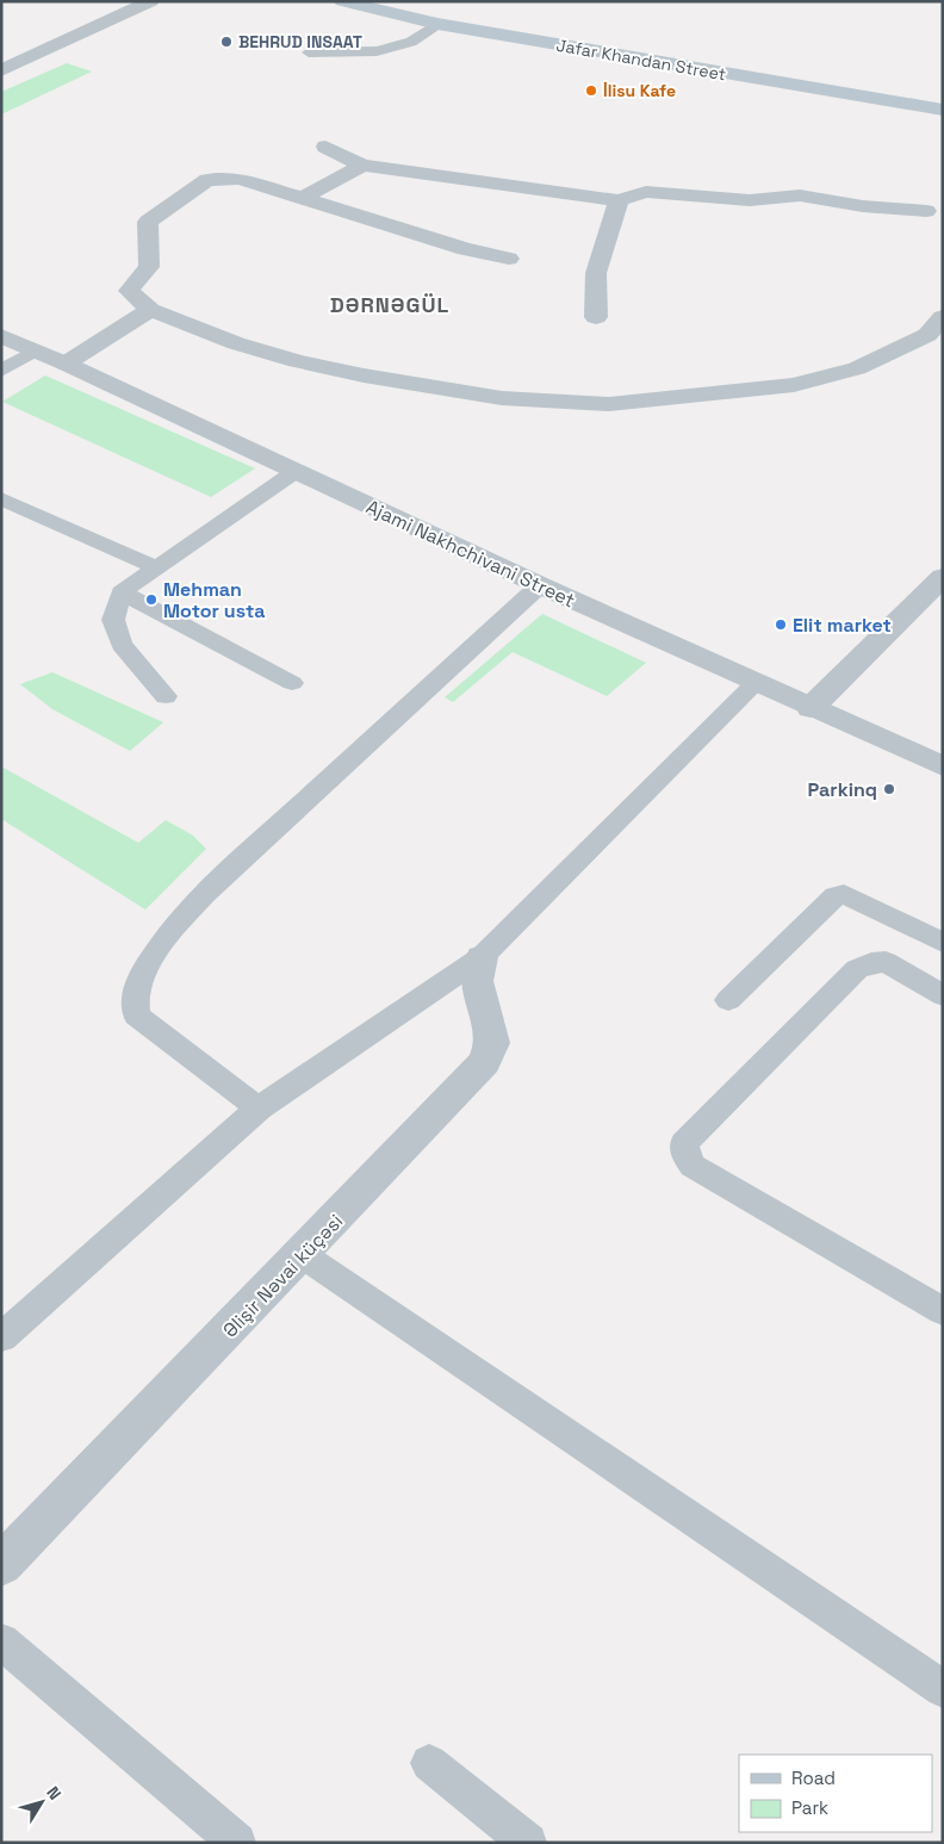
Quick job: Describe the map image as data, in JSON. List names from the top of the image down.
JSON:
{
  "streets": {
    "main road": ["Jafar Khandan Street"],
    "street": ["Ajami Nakhchivani Street", "Əlişir Nəvai küçəsi"]
  },
  "districts": ["DƏRNƏGÜL"],
  "places": [
    "BEHRUD INSAAT",
    "İlisu Kafe",
    "Mehman Motor usta",
    "Elit market",
    "Parkinq"
  ],
  "legend": ["Road", "Park"],
  "north": "top right"
}
